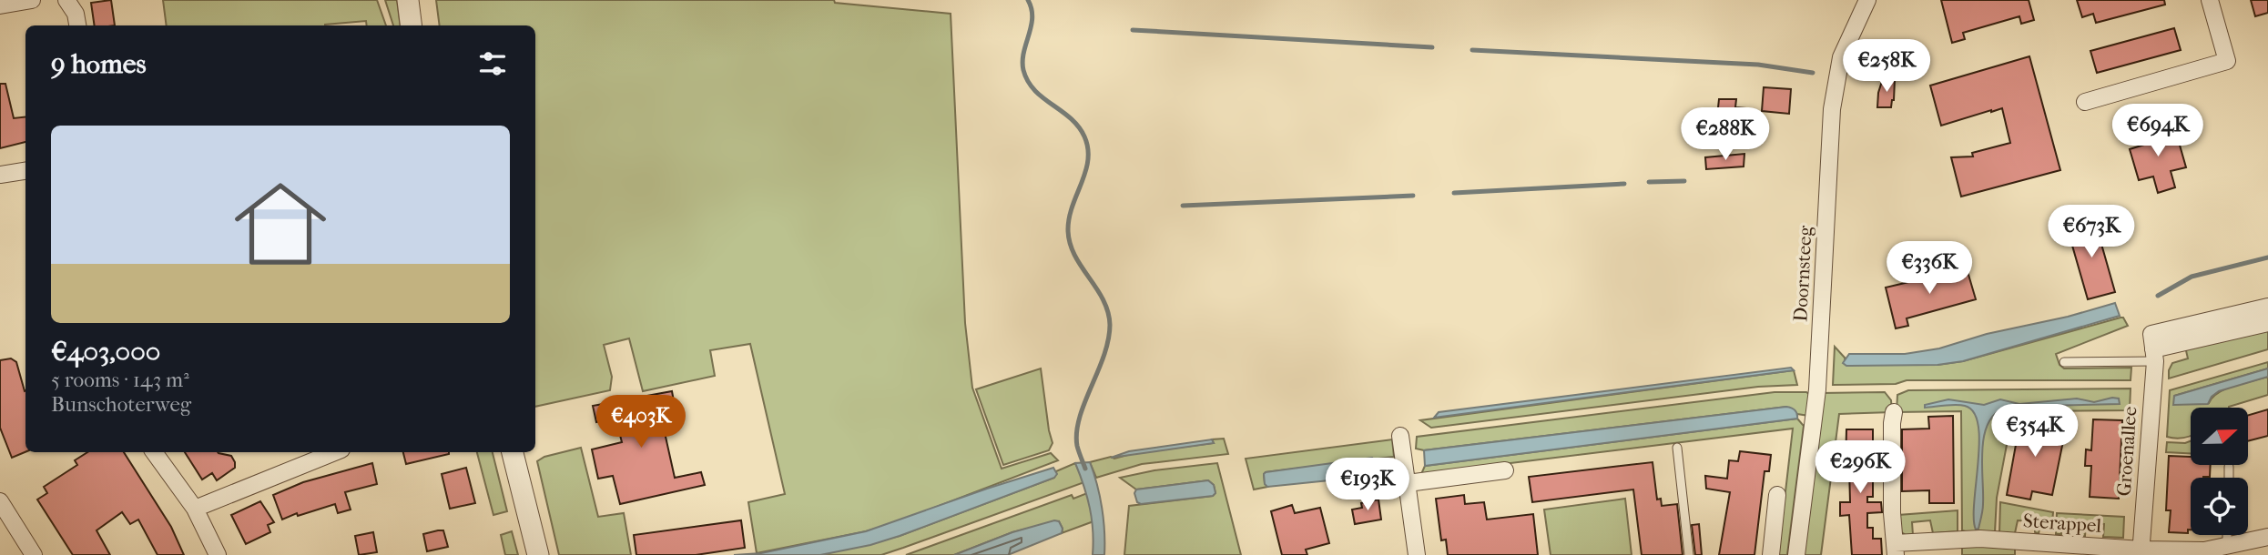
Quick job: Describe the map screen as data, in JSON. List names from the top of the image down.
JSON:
{
  "streets": {
    "street": ["Doornsteeg", "Groenallee", "Sterappel"]
  },
  "crossings": [
    ["Groenallee", "Sterappel"]
  ],
  "north": "right",
  "page": {
    "heading": "9 homes",
    "price": [
      "€258K",
      "€694K",
      "€288K",
      "€673K",
      "€336K",
      "€403K",
      "€354K",
      "€296K",
      "€193K"
    ],
    "list": [
      {
        "name": "€403,000",
        "note": "5 rooms · 143 m² · Bunschoterweg"
      }
    ]
  }
}
